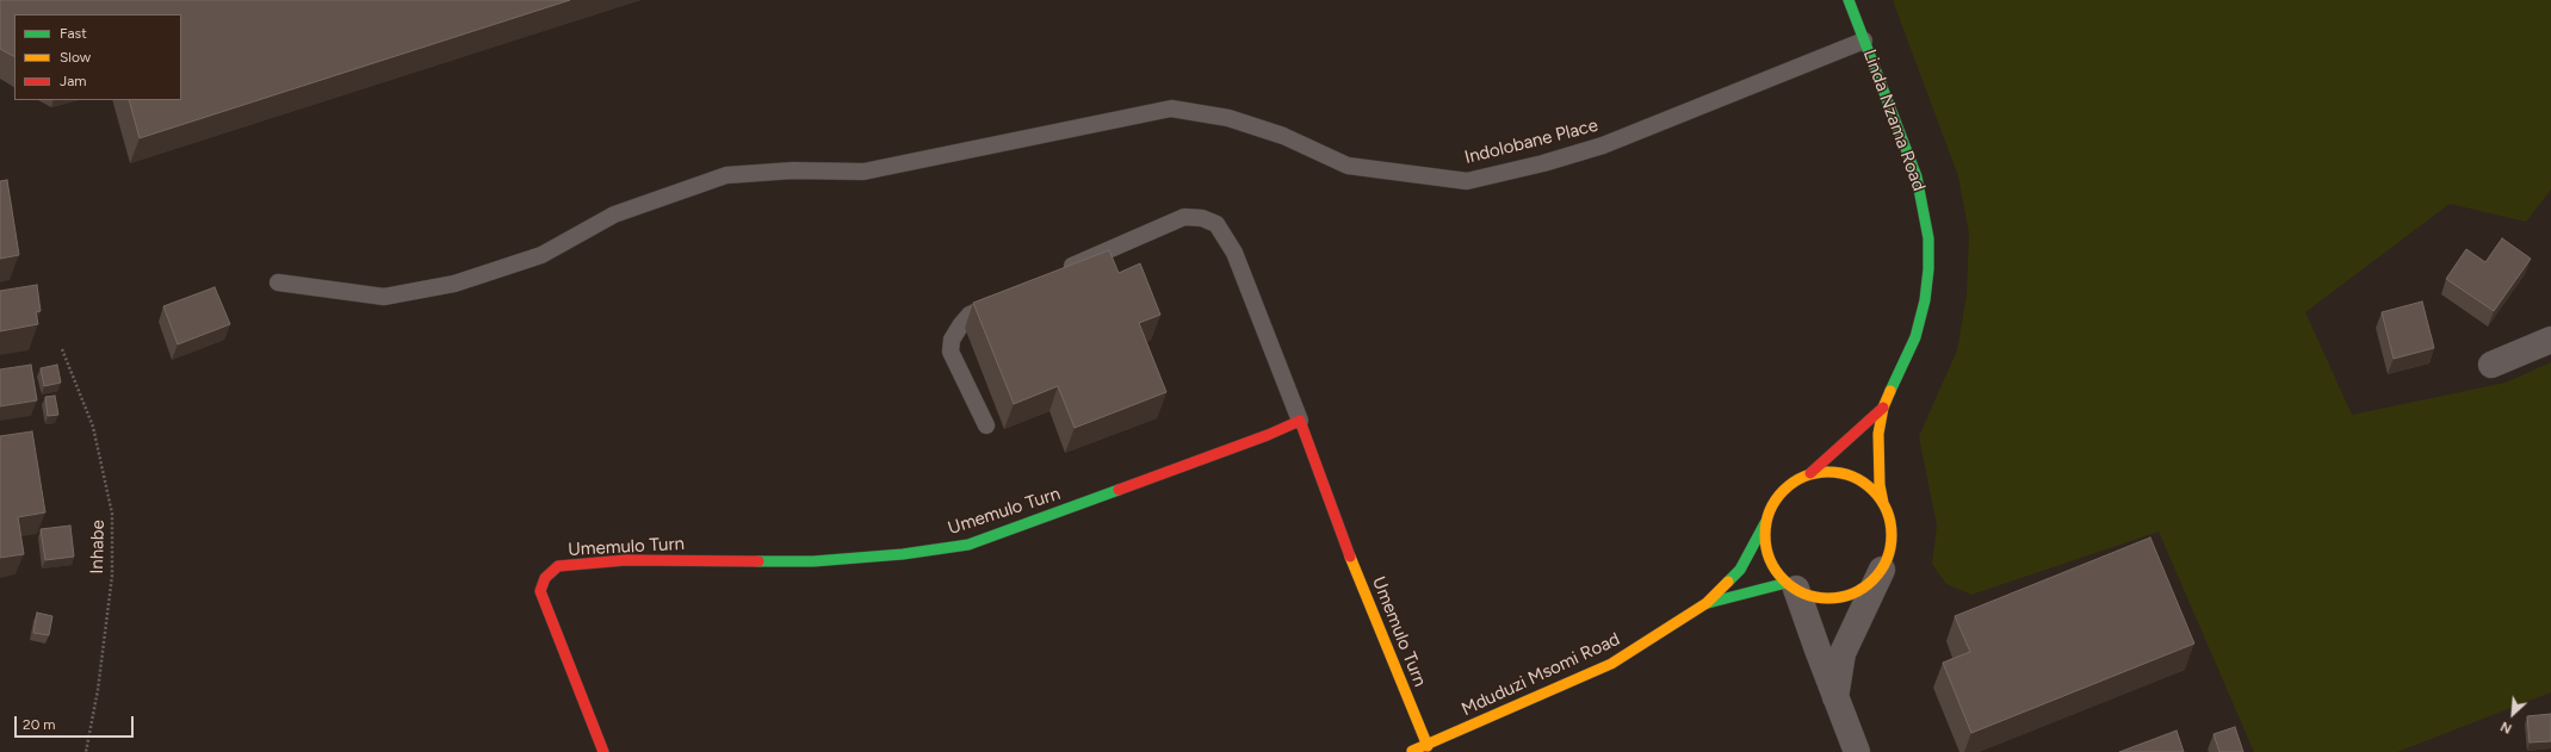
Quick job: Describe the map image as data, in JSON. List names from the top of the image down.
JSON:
{
  "streets": {
    "street": ["Linda Nzama Road", "Umemulo Turn", "Mduduzi Msomi Road"],
    "lane": ["Indolobane Place"],
    "path": ["Inhabe"]
  },
  "crossings": [
    ["Linda Nzama Road", "Indolobane Place"],
    ["Linda Nzama Road", "Mduduzi Msomi Road"],
    ["Umemulo Turn", "Mduduzi Msomi Road"]
  ],
  "legend": ["Fast", "Slow", "Jam"],
  "scale_bar": "20 m",
  "north": "bottom left"
}
